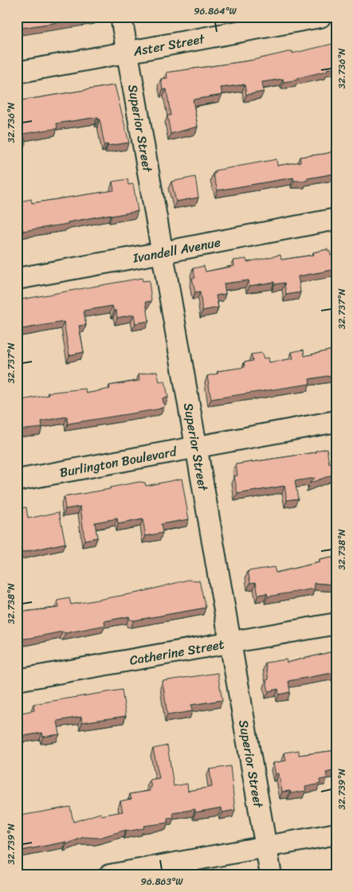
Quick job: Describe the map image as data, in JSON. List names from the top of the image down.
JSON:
{
  "streets": {
    "street": [
      "Aster Street",
      "Superior Street",
      "Ivandell Avenue",
      "Burlington Boulevard",
      "Catherine Street"
    ]
  },
  "crossings": [
    ["Aster Street", "Superior Street"],
    ["Superior Street", "Ivandell Avenue"],
    ["Superior Street", "Burlington Boulevard"],
    ["Superior Street", "Catherine Street"]
  ],
  "coordinates": [
    "96.864°W",
    "32.736°N",
    "32.737°N",
    "32.738°N",
    "32.739°N",
    "96.863°W"
  ]
}
